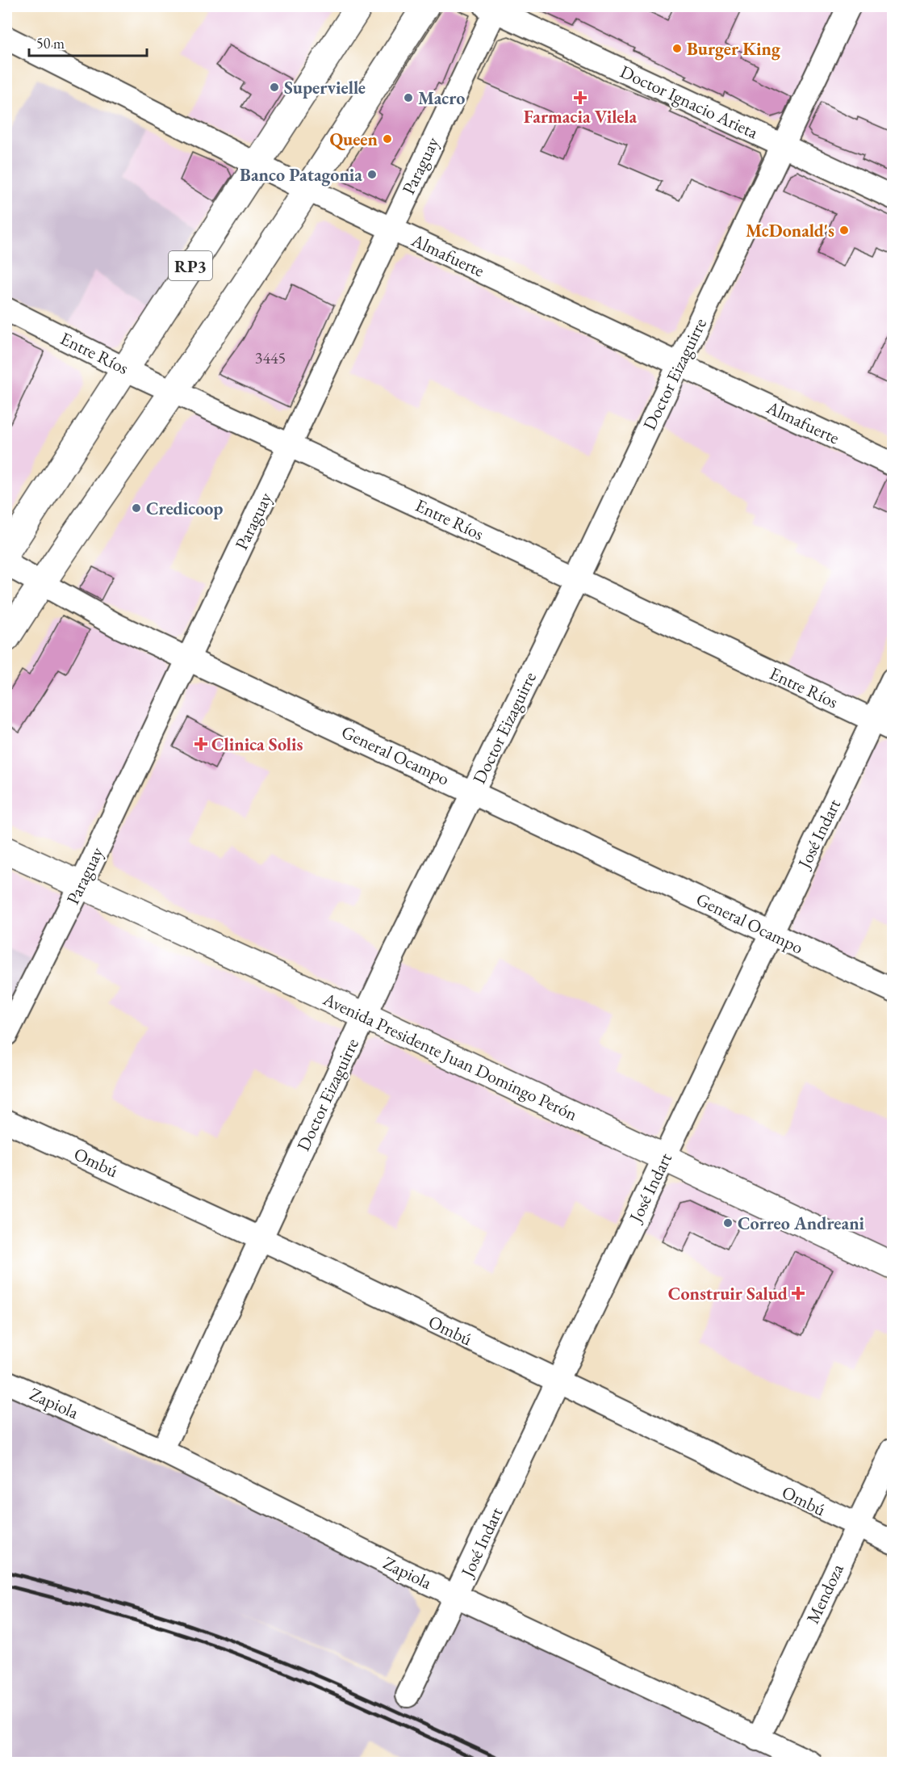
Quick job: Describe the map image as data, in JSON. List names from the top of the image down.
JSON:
{
  "streets": {
    "main road": ["RP3", "Avenida Presidente Juan Domingo Perón"],
    "street": [
      "Doctor Ignacio Arieta",
      "Paraguay",
      "Almafuerte",
      "Entre Ríos",
      "Doctor Eizaguirre",
      "General Ocampo",
      "José Indart",
      "Ombú",
      "Zapiola",
      "Mendoza"
    ]
  },
  "crossings": [
    ["Doctor Ignacio Arieta", "Paraguay"],
    ["Doctor Ignacio Arieta", "Doctor Eizaguirre"],
    ["Paraguay", "Almafuerte"],
    ["Paraguay", "Entre Ríos"],
    ["Paraguay", "General Ocampo"],
    ["Paraguay", "Avenida Presidente Juan Domingo Perón"],
    ["Almafuerte", "RP3"],
    ["Almafuerte", "Doctor Eizaguirre"],
    ["RP3", "Entre Ríos"],
    ["Entre Ríos", "Doctor Eizaguirre"],
    ["Entre Ríos", "José Indart"],
    ["Doctor Eizaguirre", "General Ocampo"],
    ["Doctor Eizaguirre", "Avenida Presidente Juan Domingo Perón"],
    ["Doctor Eizaguirre", "Ombú"],
    ["Doctor Eizaguirre", "Zapiola"],
    ["General Ocampo", "José Indart"],
    ["José Indart", "Avenida Presidente Juan Domingo Perón"],
    ["José Indart", "Ombú"],
    ["José Indart", "Zapiola"],
    ["Ombú", "Mendoza"],
    ["Zapiola", "Mendoza"]
  ],
  "places": {
    "other": [
      "Burger King",
      "Supervielle",
      "Macro",
      "Queen",
      "Banco Patagonia",
      "McDonald's",
      "Credicoop",
      "Correo Andreani"
    ],
    "health": ["Farmacia Vilela", "Clinica Solis", "Construir Salud"]
  },
  "house_numbers": ["3445"],
  "scale_bar": "50 m"
}
